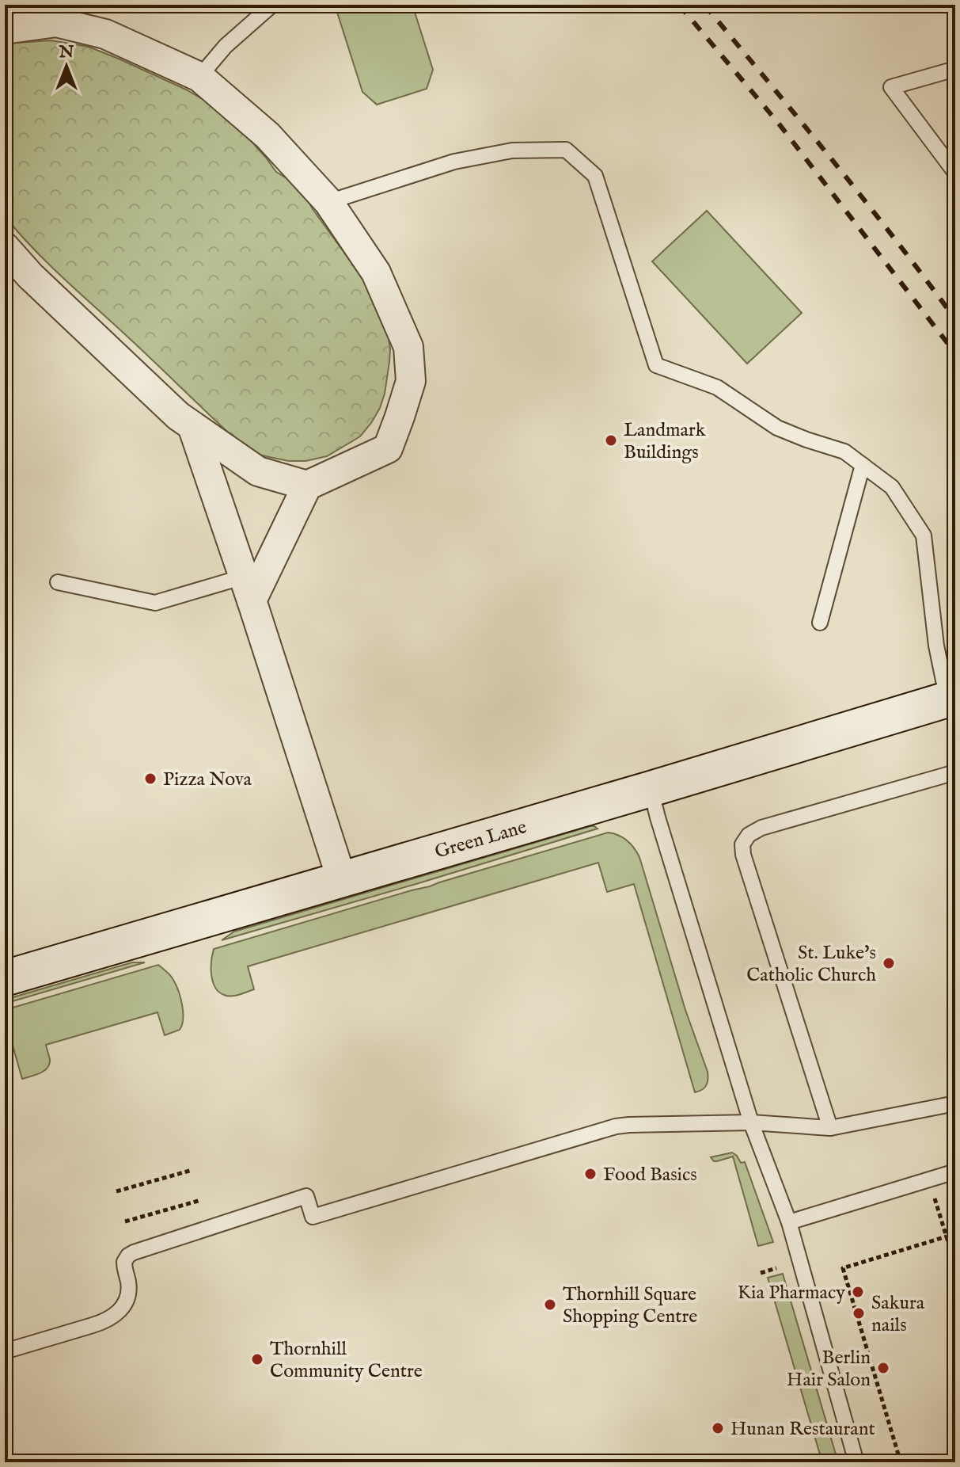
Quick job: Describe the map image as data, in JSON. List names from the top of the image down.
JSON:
{
  "streets": {
    "street": ["Green Lane"]
  },
  "places": [
    "Landmark Buildings",
    "Pizza Nova",
    "St. Luke's Catholic Church",
    "Food Basics",
    "Kia Pharmacy",
    "Thornhill Square Shopping Centre",
    "Sakura nails",
    "Thornhill Community Centre",
    "Berlin Hair Salon",
    "Hunan Restaurant"
  ],
  "north": "top"
}
